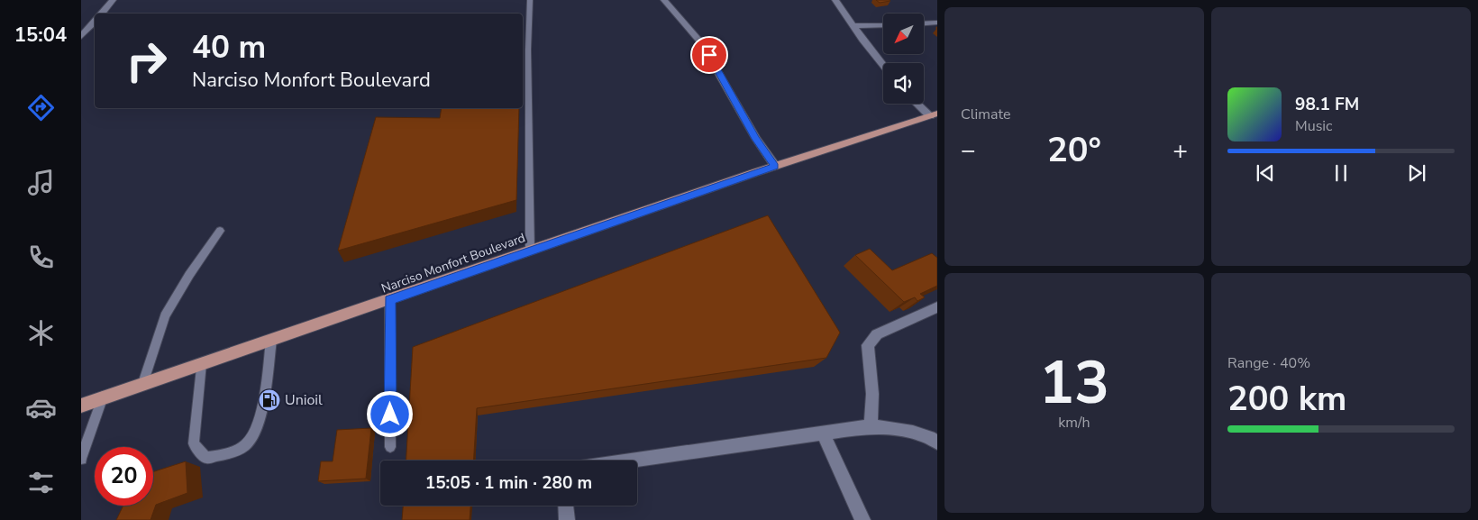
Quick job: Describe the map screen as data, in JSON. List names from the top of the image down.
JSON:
{
  "streets": {
    "main road": ["Narciso Monfort Boulevard"]
  },
  "places": {
    "fuel station": ["Unioil"]
  },
  "north": "bottom left",
  "page": {
    "tabs": "15:04",
    "tile": [
      "Climate",
      ["13", "km/h"],
      ["Range · 40%", "200 km"]
    ],
    "turn": ["40 m", "Narciso Monfort Boulevard"],
    "song": ["98.1 FM", "Music"],
    "heat": ["−", "20°", "+"],
    "limit": "20",
    "trip": "15:05 · 1 min · 280 m"
  }
}
